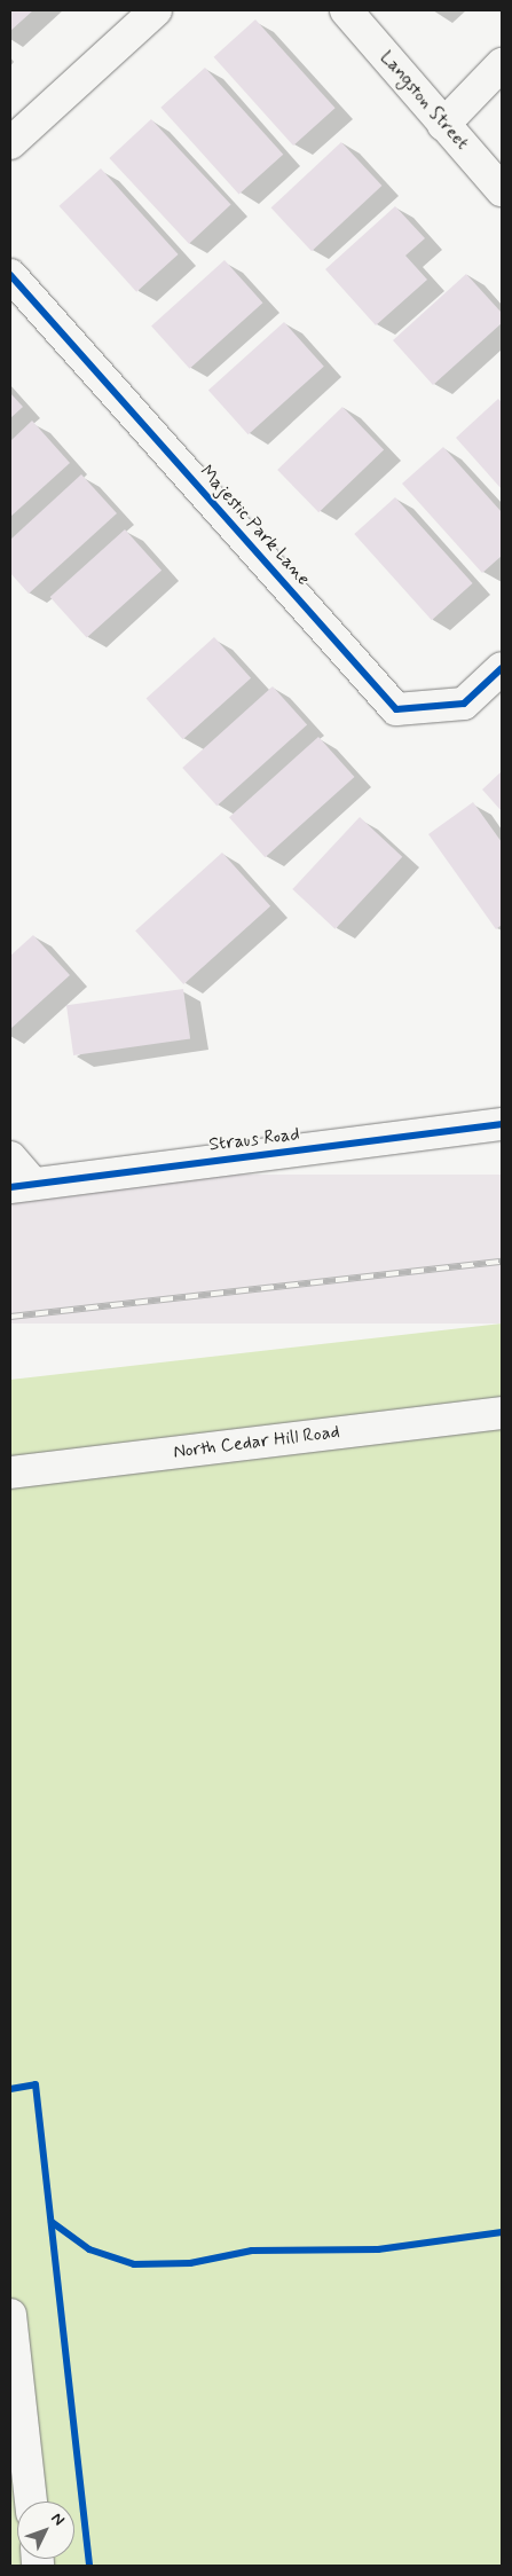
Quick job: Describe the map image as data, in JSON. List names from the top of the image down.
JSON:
{
  "streets": {
    "street": [
      "Langston Street",
      "Majestic Park Lane",
      "Straus Road",
      "North Cedar Hill Road"
    ]
  },
  "north": "top right"
}
